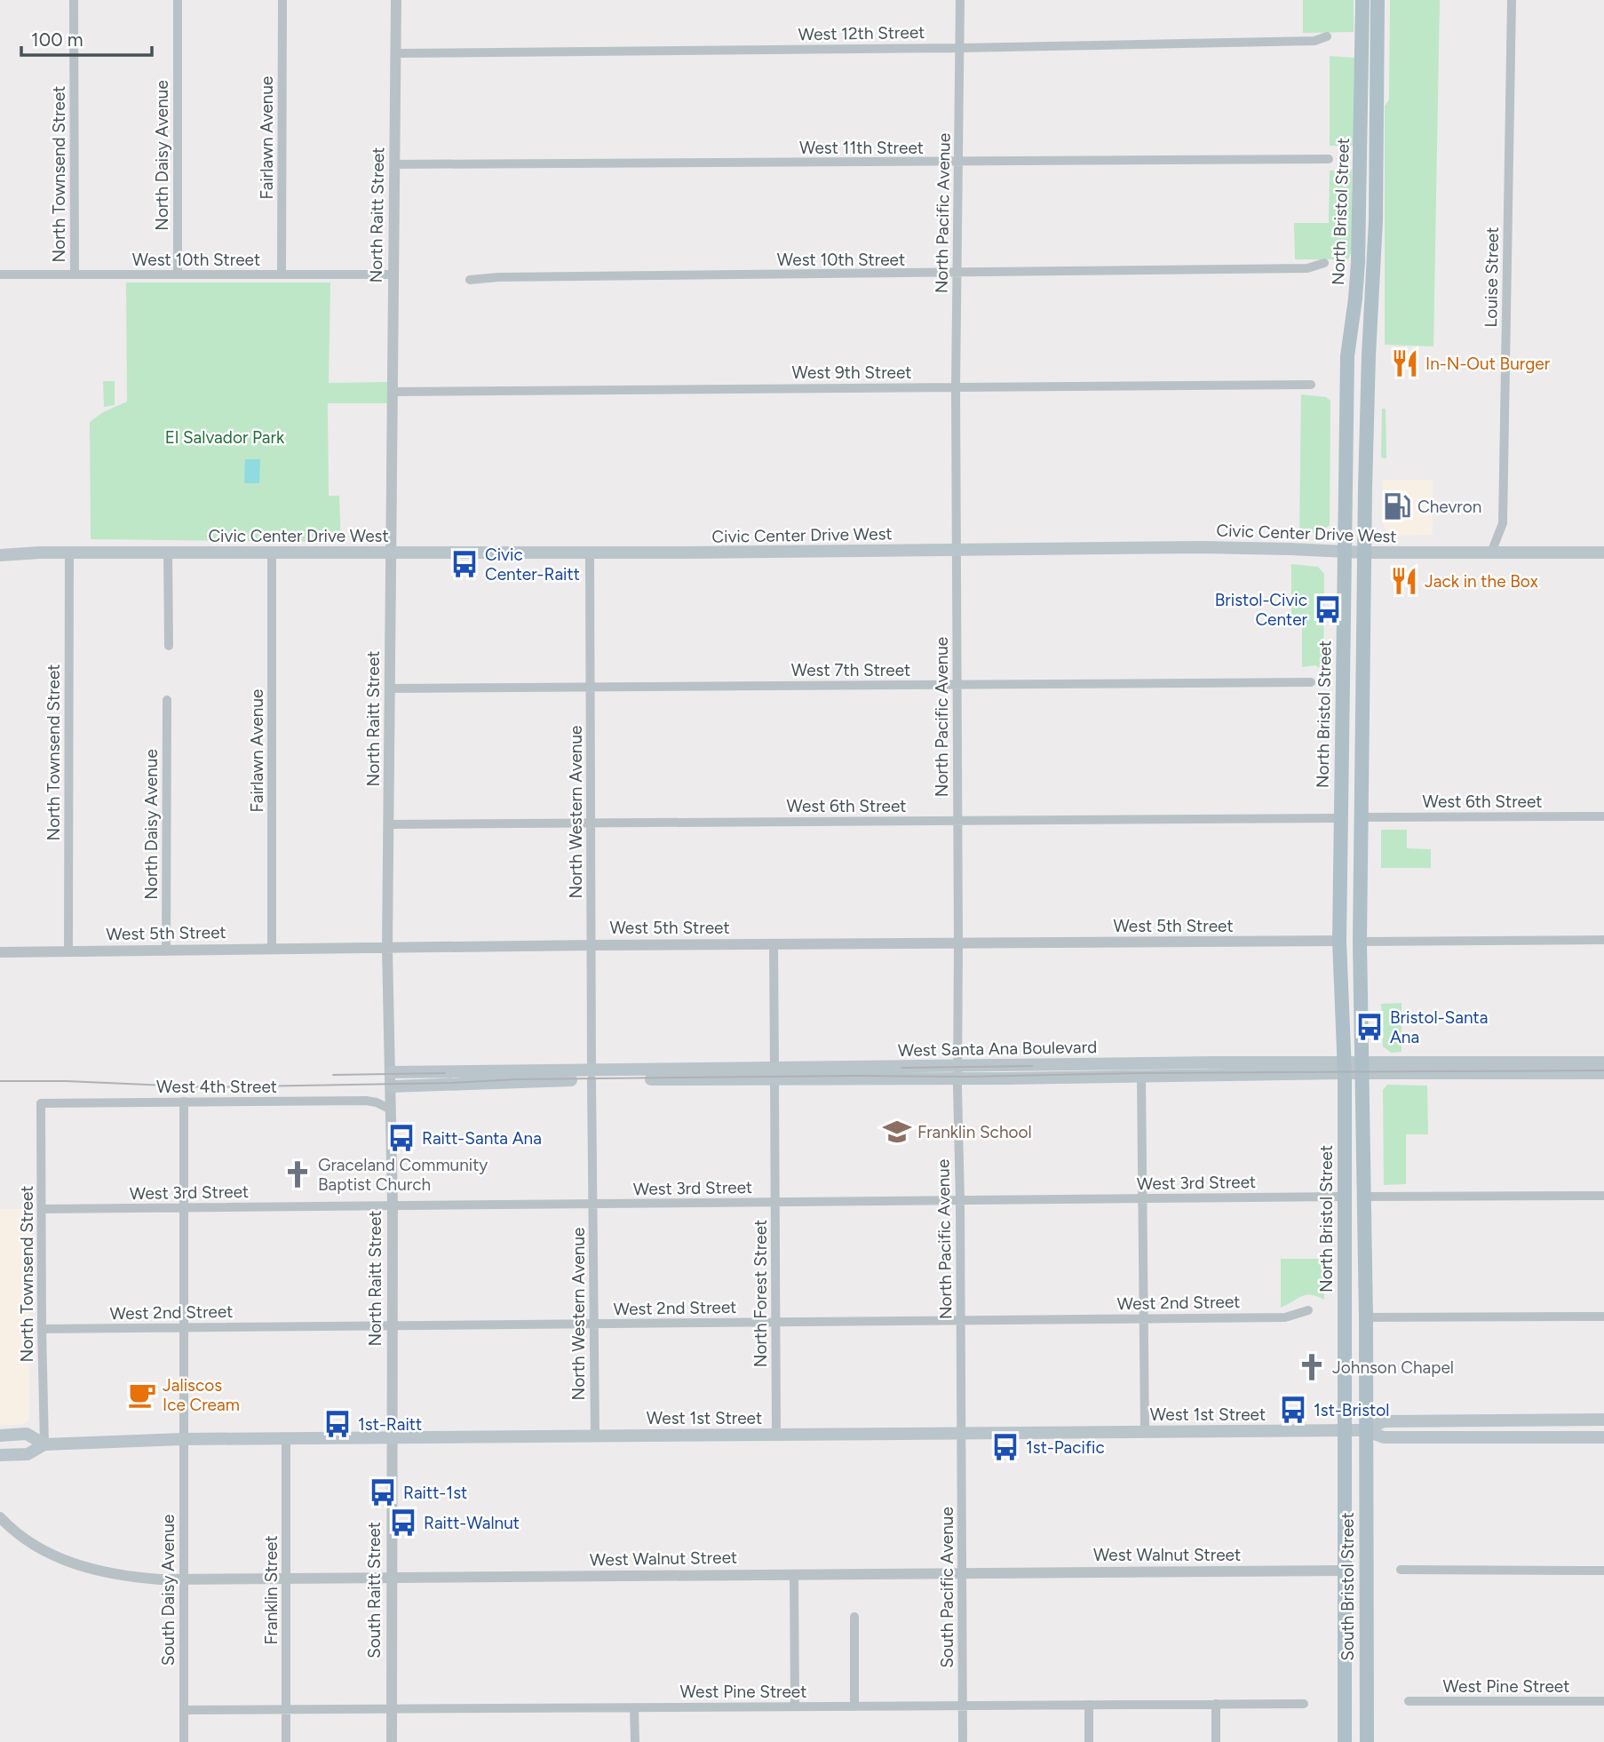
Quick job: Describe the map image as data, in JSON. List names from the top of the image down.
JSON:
{
  "streets": {
    "main road": [
      "North Bristol Street",
      "Civic Center Drive West",
      "West Santa Ana Boulevard",
      "West 1st Street",
      "South Bristol Street"
    ],
    "street": [
      "West 12th Street",
      "Fairlawn Avenue",
      "West 11th Street",
      "North Daisy Avenue",
      "North Townsend Street",
      "North Pacific Avenue",
      "North Raitt Street",
      "West 10th Street",
      "Louise Street",
      "West 9th Street",
      "West 7th Street",
      "West 6th Street",
      "North Western Avenue",
      "West 5th Street",
      "West 4th Street",
      "West 3rd Street",
      "North Forest Street",
      "West 2nd Street",
      "West Walnut Street",
      "South Pacific Avenue",
      "South Daisy Avenue",
      "Franklin Street",
      "South Raitt Street",
      "West Pine Street"
    ]
  },
  "crossings": [
    ["West 12th Street", "North Pacific Avenue"],
    ["West 12th Street", "North Raitt Street"],
    ["Fairlawn Avenue", "West 10th Street"],
    ["Fairlawn Avenue", "Civic Center Drive West"],
    ["Fairlawn Avenue", "West 5th Street"],
    ["West 11th Street", "North Pacific Avenue"],
    ["West 11th Street", "North Raitt Street"],
    ["North Daisy Avenue", "West 10th Street"],
    ["North Daisy Avenue", "West 5th Street"],
    ["North Townsend Street", "West 10th Street"],
    ["North Townsend Street", "Civic Center Drive West"],
    ["North Townsend Street", "West 5th Street"],
    ["North Townsend Street", "West 4th Street"],
    ["North Townsend Street", "West 3rd Street"],
    ["North Townsend Street", "West 2nd Street"],
    ["North Townsend Street", "West 1st Street"],
    ["North Bristol Street", "Civic Center Drive West"],
    ["North Bristol Street", "West 6th Street"],
    ["North Bristol Street", "West 5th Street"],
    ["North Bristol Street", "West Santa Ana Boulevard"],
    ["North Bristol Street", "West 3rd Street"],
    ["North Bristol Street", "West 1st Street"],
    ["North Bristol Street", "South Bristol Street"],
    ["North Pacific Avenue", "West 10th Street"],
    ["North Pacific Avenue", "West 9th Street"],
    ["North Pacific Avenue", "Civic Center Drive West"],
    ["North Pacific Avenue", "West 7th Street"],
    ["North Pacific Avenue", "West 6th Street"],
    ["North Pacific Avenue", "West 5th Street"],
    ["North Pacific Avenue", "West Santa Ana Boulevard"],
    ["North Pacific Avenue", "West 3rd Street"],
    ["North Pacific Avenue", "West 2nd Street"],
    ["North Pacific Avenue", "West 1st Street"],
    ["North Pacific Avenue", "South Pacific Avenue"],
    ["North Raitt Street", "West 10th Street"],
    ["North Raitt Street", "West 9th Street"],
    ["North Raitt Street", "Civic Center Drive West"],
    ["North Raitt Street", "West 7th Street"],
    ["North Raitt Street", "West 6th Street"],
    ["North Raitt Street", "West 5th Street"],
    ["North Raitt Street", "West Santa Ana Boulevard"],
    ["North Raitt Street", "West 4th Street"],
    ["North Raitt Street", "West 3rd Street"],
    ["North Raitt Street", "West 2nd Street"],
    ["North Raitt Street", "West 1st Street"],
    ["North Raitt Street", "South Raitt Street"],
    ["Louise Street", "Civic Center Drive West"],
    ["Civic Center Drive West", "North Western Avenue"],
    ["West 7th Street", "North Western Avenue"],
    ["West 6th Street", "North Western Avenue"],
    ["North Western Avenue", "West 5th Street"],
    ["North Western Avenue", "West Santa Ana Boulevard"],
    ["North Western Avenue", "West 3rd Street"],
    ["North Western Avenue", "West 2nd Street"],
    ["North Western Avenue", "West 1st Street"],
    ["West 5th Street", "North Forest Street"],
    ["West Santa Ana Boulevard", "North Forest Street"],
    ["West 3rd Street", "North Forest Street"],
    ["North Forest Street", "West 2nd Street"],
    ["North Forest Street", "West 1st Street"],
    ["West 1st Street", "South Bristol Street"],
    ["West 1st Street", "South Pacific Avenue"],
    ["West 1st Street", "South Daisy Avenue"],
    ["West 1st Street", "Franklin Street"],
    ["West 1st Street", "South Raitt Street"],
    ["West Walnut Street", "South Bristol Street"],
    ["West Walnut Street", "South Pacific Avenue"],
    ["West Walnut Street", "South Daisy Avenue"],
    ["West Walnut Street", "Franklin Street"],
    ["West Walnut Street", "South Raitt Street"],
    ["South Pacific Avenue", "West Pine Street"],
    ["South Daisy Avenue", "West Pine Street"],
    ["Franklin Street", "West Pine Street"],
    ["South Raitt Street", "West Pine Street"]
  ],
  "parks": ["El Salvador Park"],
  "places": {
    "restaurant": ["In-N-Out Burger", "Jack in the Box"],
    "fuel station": ["Chevron"],
    "bus stop": [
      "Civic Center-Raitt",
      "Bristol-Civic Center",
      "Bristol-Santa Ana",
      "Raitt-Santa Ana",
      "1st-Bristol",
      "1st-Raitt",
      "1st-Pacific",
      "Raitt-1st",
      "Raitt-Walnut"
    ],
    "school or university": ["Franklin School"],
    "church": ["Graceland Community Baptist Church", "Johnson Chapel"],
    "cafe": ["Jaliscos Ice Cream"]
  },
  "scale_bar": "100 m"
}
